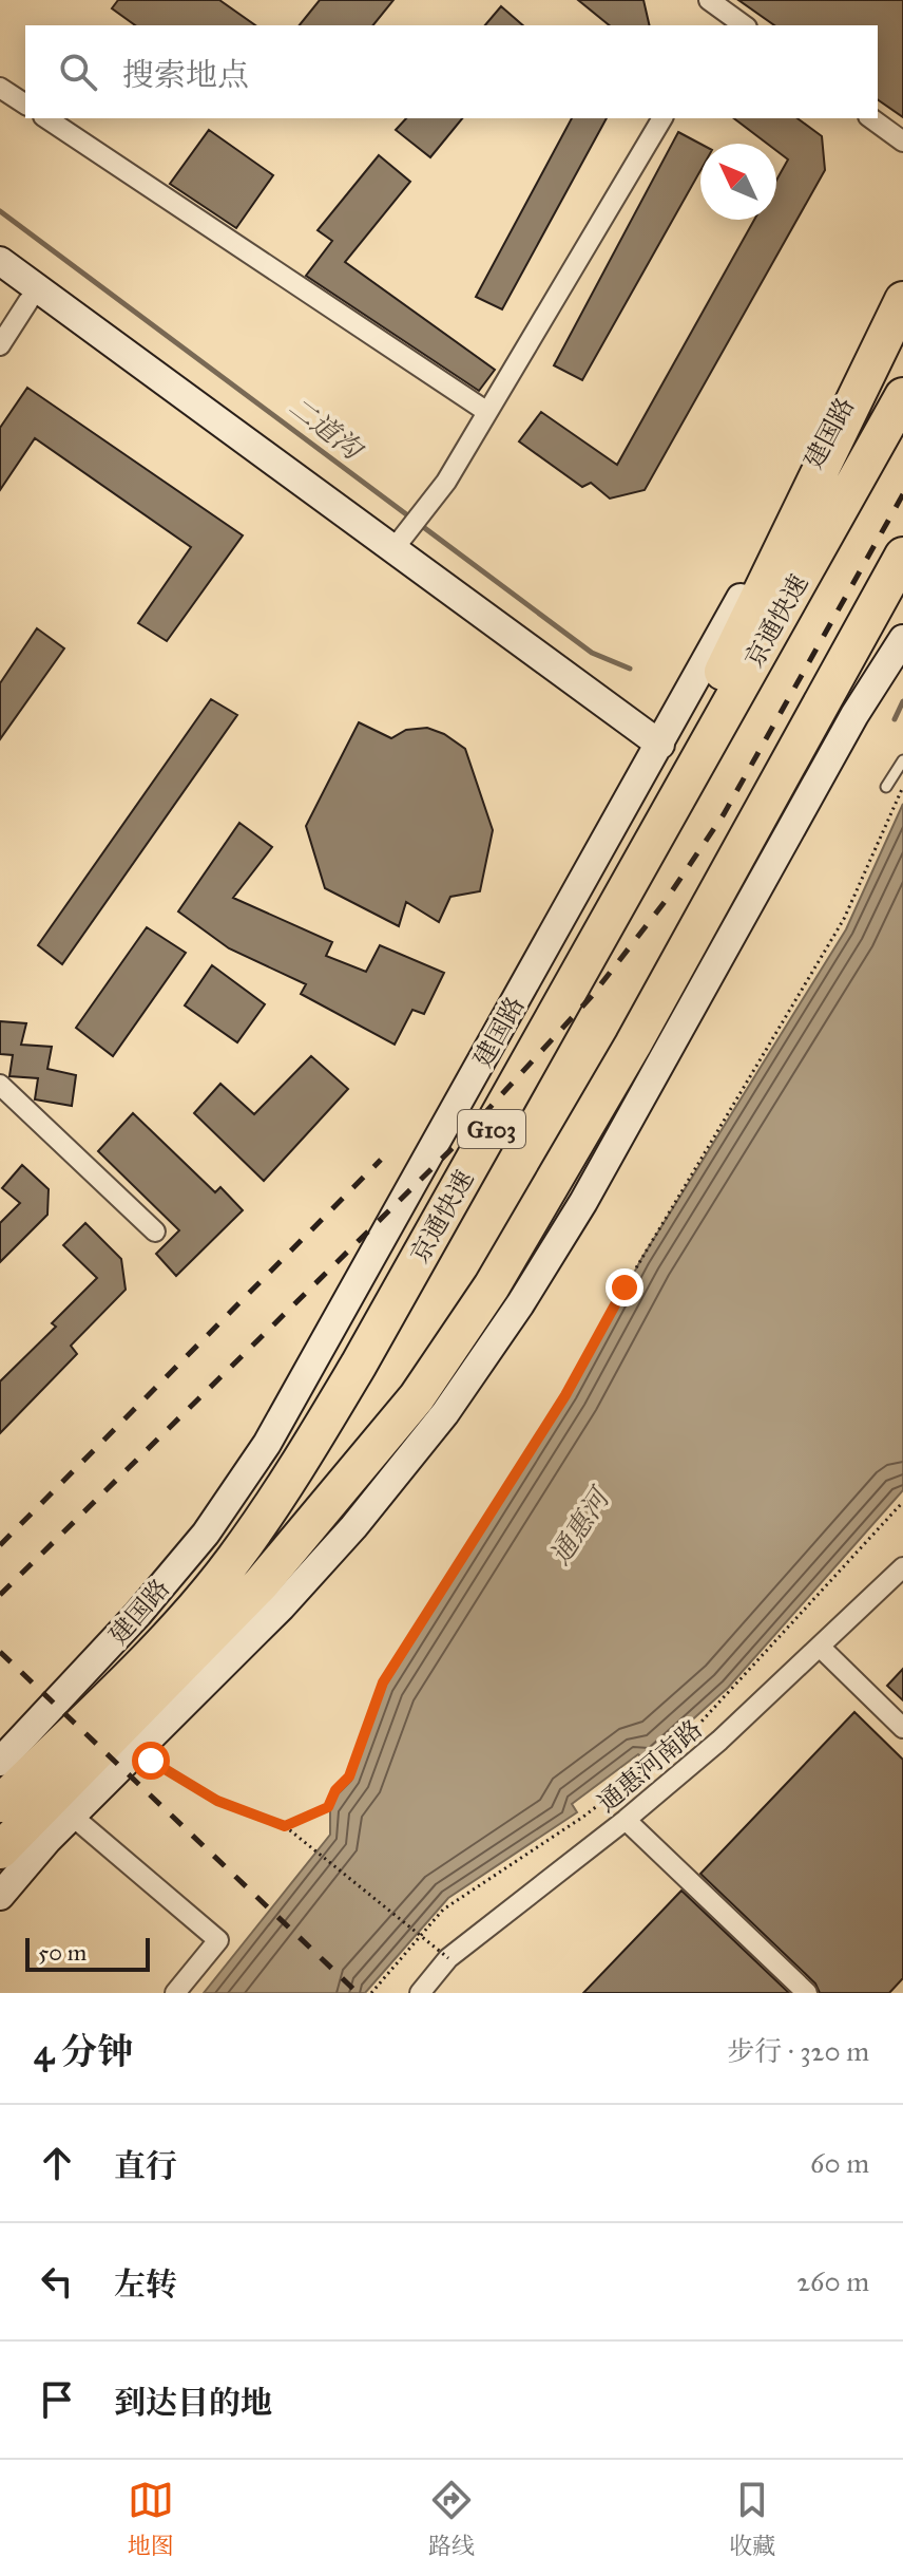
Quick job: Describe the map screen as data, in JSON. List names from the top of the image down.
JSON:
{
  "streets": {
    "highway": ["京通快速", "G103"],
    "main road": ["建国路"],
    "street": ["通惠河南路"]
  },
  "water": ["二道沟", "通惠河"],
  "scale_bar": "50 m",
  "north": "top left",
  "page": {
    "search": "搜索地点",
    "scale": "50 m",
    "heading": ["4 分钟", "步行 · 320 m"],
    "list": [
      ["直行", "60 m"],
      ["左转", "260 m"],
      "到达目的地"
    ],
    "nav": ["地图", "路线", "收藏"]
  }
}
